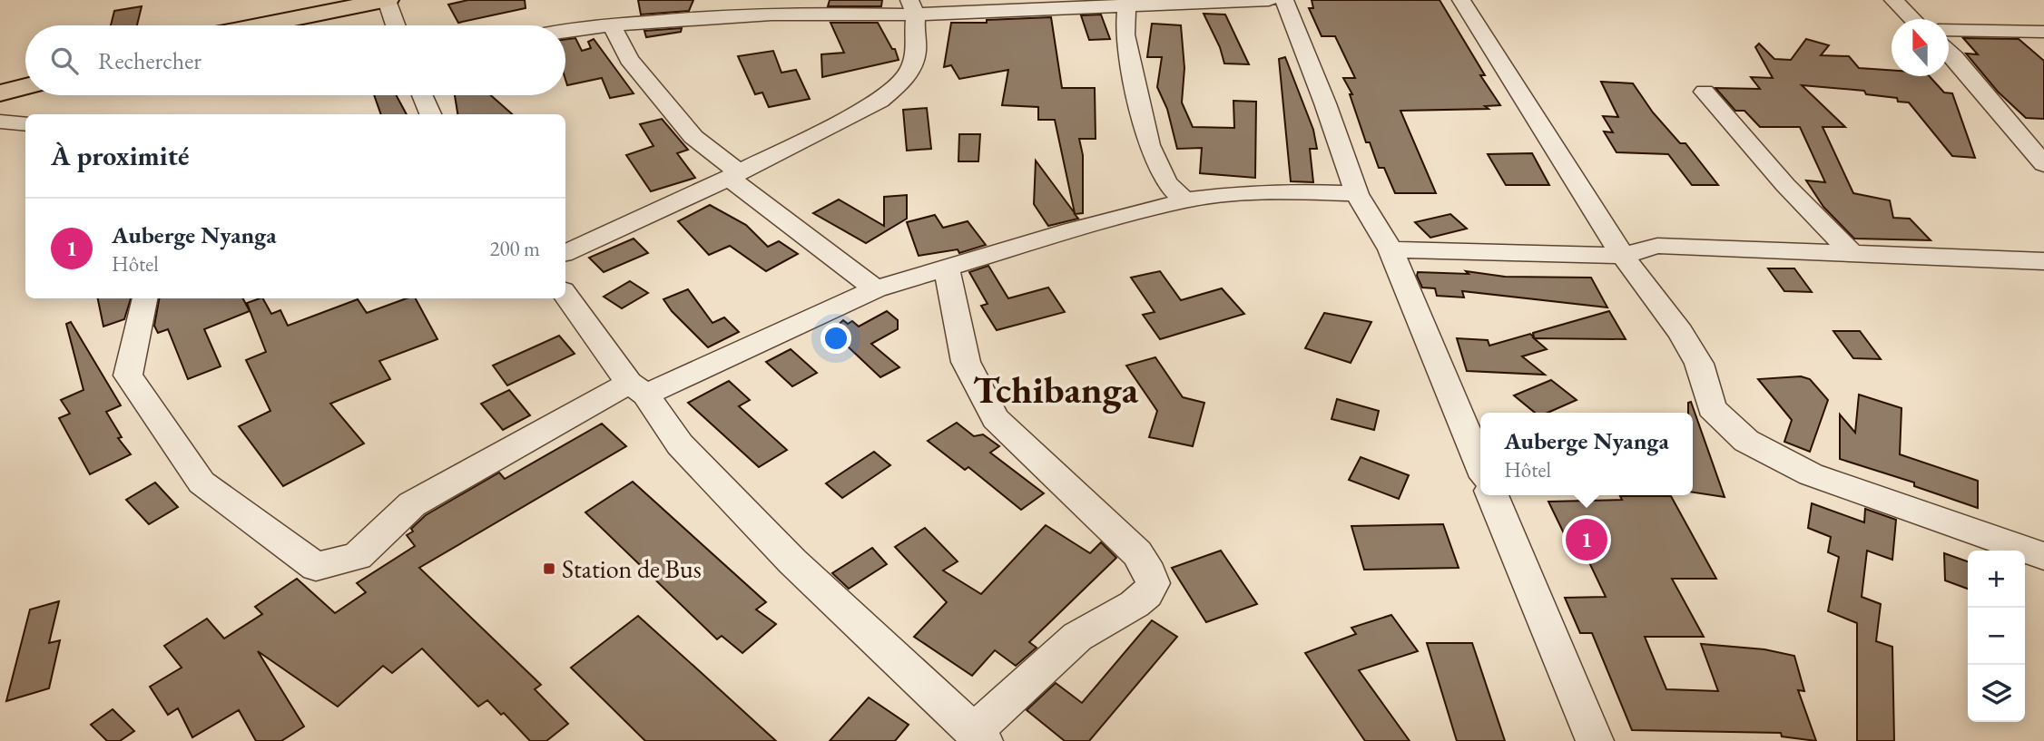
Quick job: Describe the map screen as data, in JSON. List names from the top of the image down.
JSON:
{
  "districts": ["Tchibanga"],
  "places": {
    "transit": ["Station de Bus"]
  },
  "north": "top",
  "page": {
    "search": "Rechercher",
    "heading": "À proximité",
    "list": [
      {
        "mark": "1",
        "name": "Auberge Nyanga",
        "note": "Hôtel",
        "value": "200 m"
      }
    ],
    "popup": ["Auberge Nyanga", "Hôtel"],
    "pins": "1",
    "map_buttons": ["+", "−"]
  }
}
